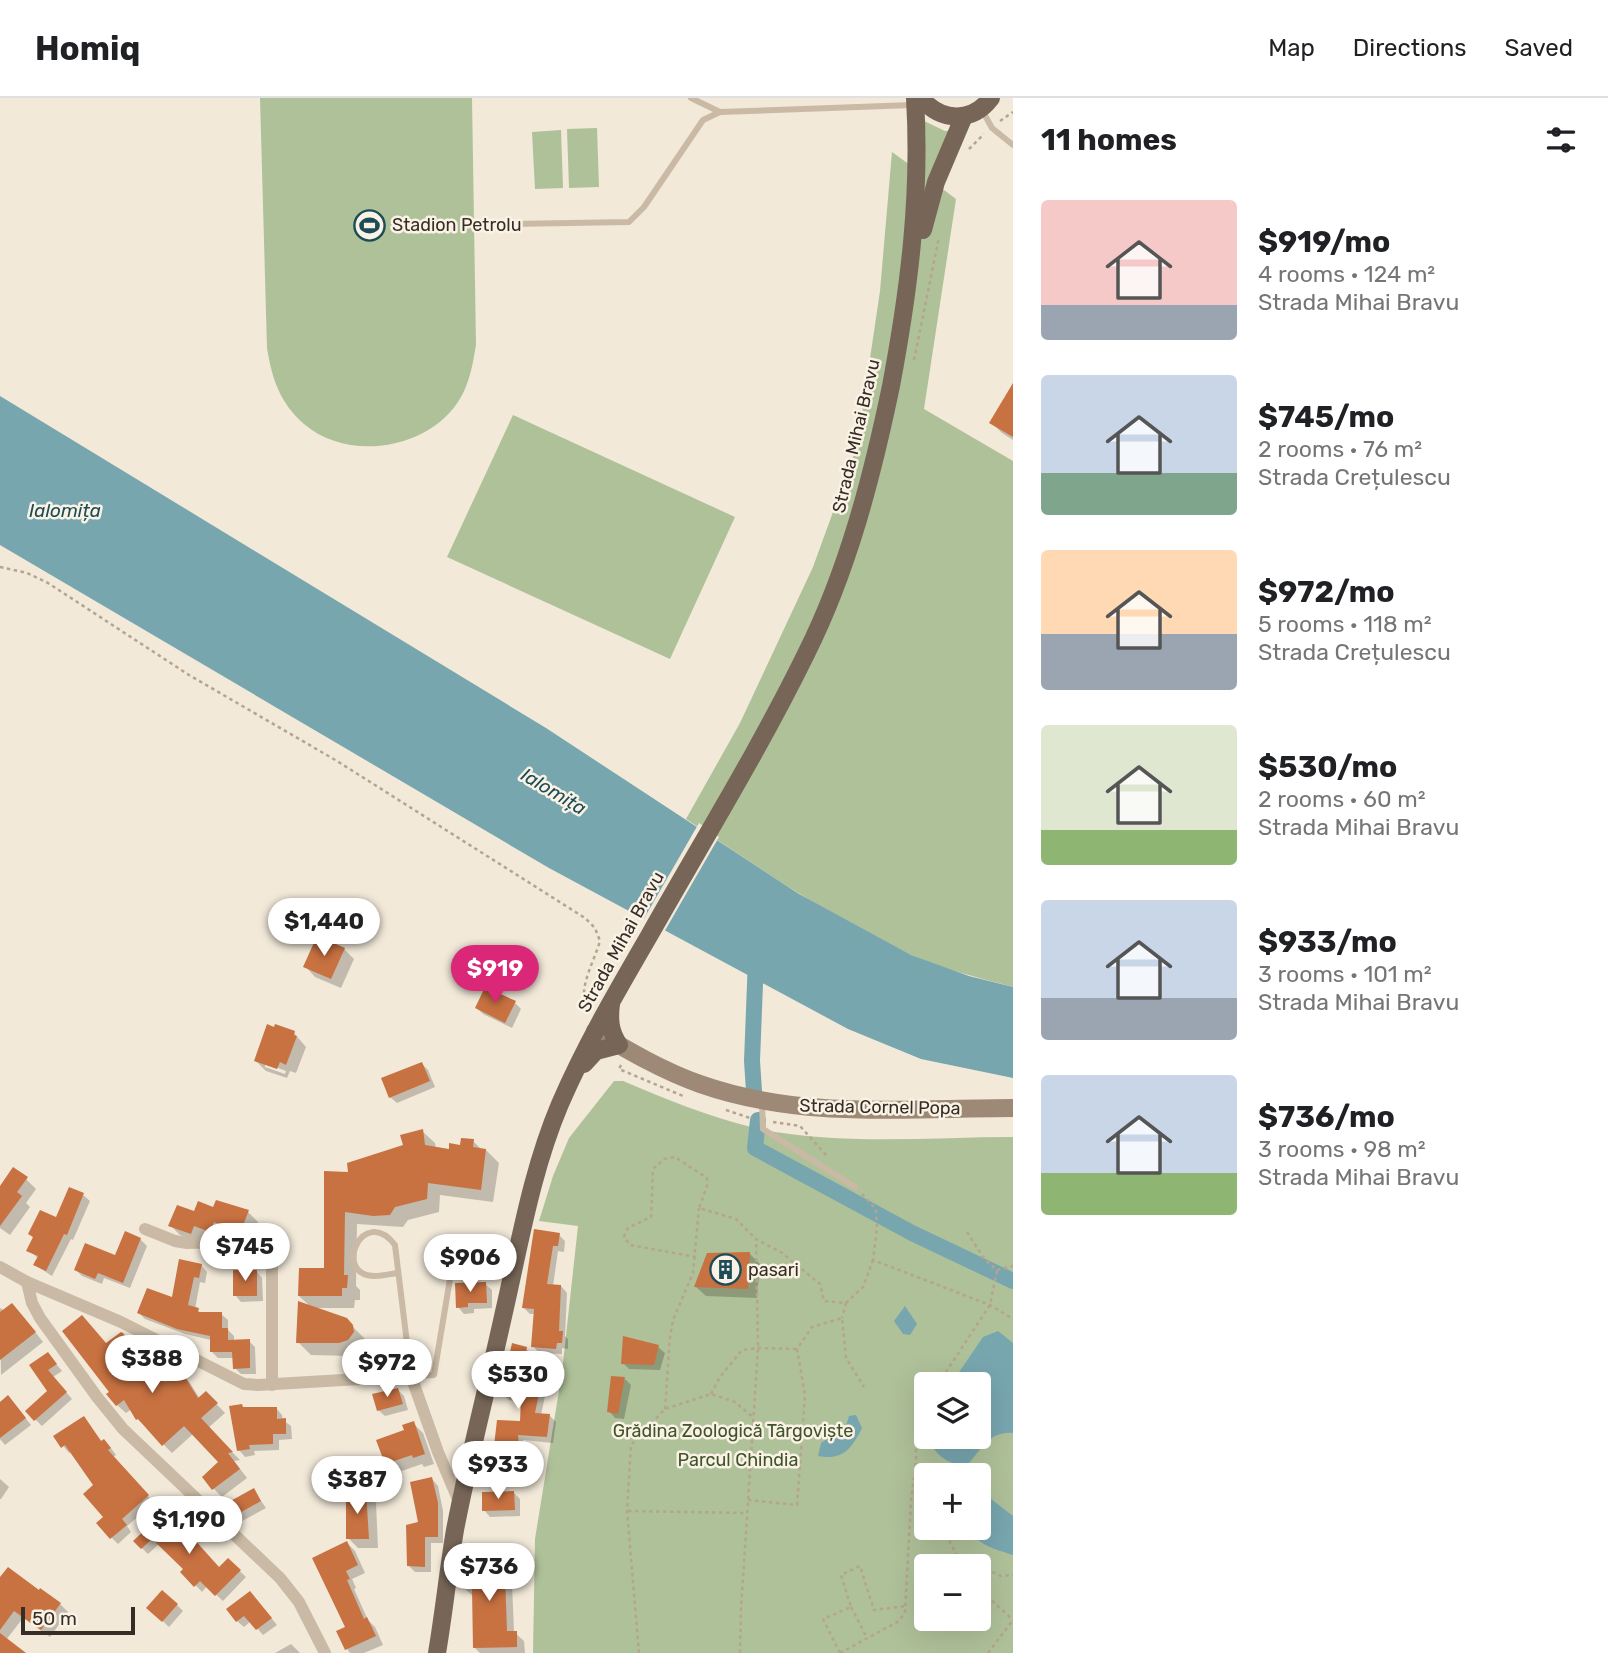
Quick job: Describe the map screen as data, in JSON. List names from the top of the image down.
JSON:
{
  "streets": {
    "main road": ["Strada Mihai Bravu", "Strada Cornel Popa"]
  },
  "crossings": [
    ["Strada Mihai Bravu", "Strada Cornel Popa"]
  ],
  "water": ["Ialomița"],
  "parks": ["Grădina Zoologică Târgoviște", "Parcul Chindia"],
  "places": {
    "sports": ["Stadion Petrolu"],
    "building": ["pasari"]
  },
  "scale_bar": "50 m",
  "page": {
    "header": "Homiq",
    "nav": ["Map", "Directions", "Saved"],
    "heading": "11 homes",
    "list": [
      {
        "name": "$919/mo",
        "note": "4 rooms · 124 m² · Strada Mihai Bravu"
      },
      {
        "name": "$745/mo",
        "note": "2 rooms · 76 m² · Strada Crețulescu"
      },
      {
        "name": "$972/mo",
        "note": "5 rooms · 118 m² · Strada Crețulescu"
      },
      {
        "name": "$530/mo",
        "note": "2 rooms · 60 m² · Strada Mihai Bravu"
      },
      {
        "name": "$933/mo",
        "note": "3 rooms · 101 m² · Strada Mihai Bravu"
      },
      {
        "name": "$736/mo",
        "note": "3 rooms · 98 m² · Strada Mihai Bravu"
      }
    ],
    "price": [
      "$1,440",
      "$919",
      "$745",
      "$906",
      "$388",
      "$972",
      "$530",
      "$933",
      "$387",
      "$1,190",
      "$736"
    ],
    "map_buttons": ["+", "−"],
    "scale": "50 m"
  }
}
